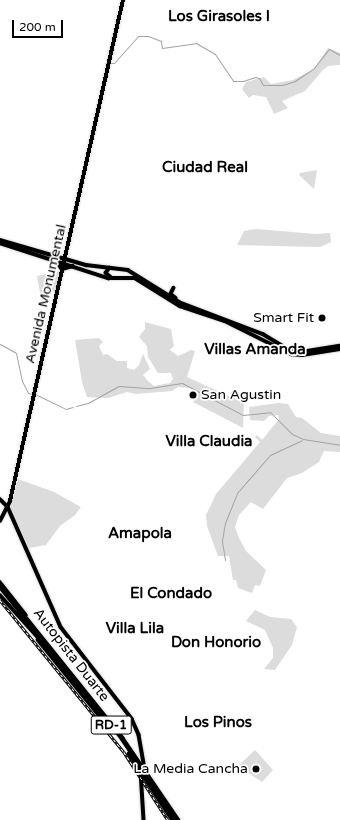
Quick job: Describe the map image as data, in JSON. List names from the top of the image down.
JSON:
{
  "streets": {
    "highway": ["Autopista Duarte", "RD-1"],
    "main road": ["Avenida Monumental"]
  },
  "districts": [
    "Los Girasoles I",
    "Ciudad Real",
    "Villas Amanda",
    "Villa Claudia",
    "Amapola",
    "El Condado",
    "Villa Lila",
    "Don Honorio",
    "Los Pinos"
  ],
  "places": ["Smart Fit", "San Agustin", "La Media Cancha"],
  "scale_bar": "200 m"
}
